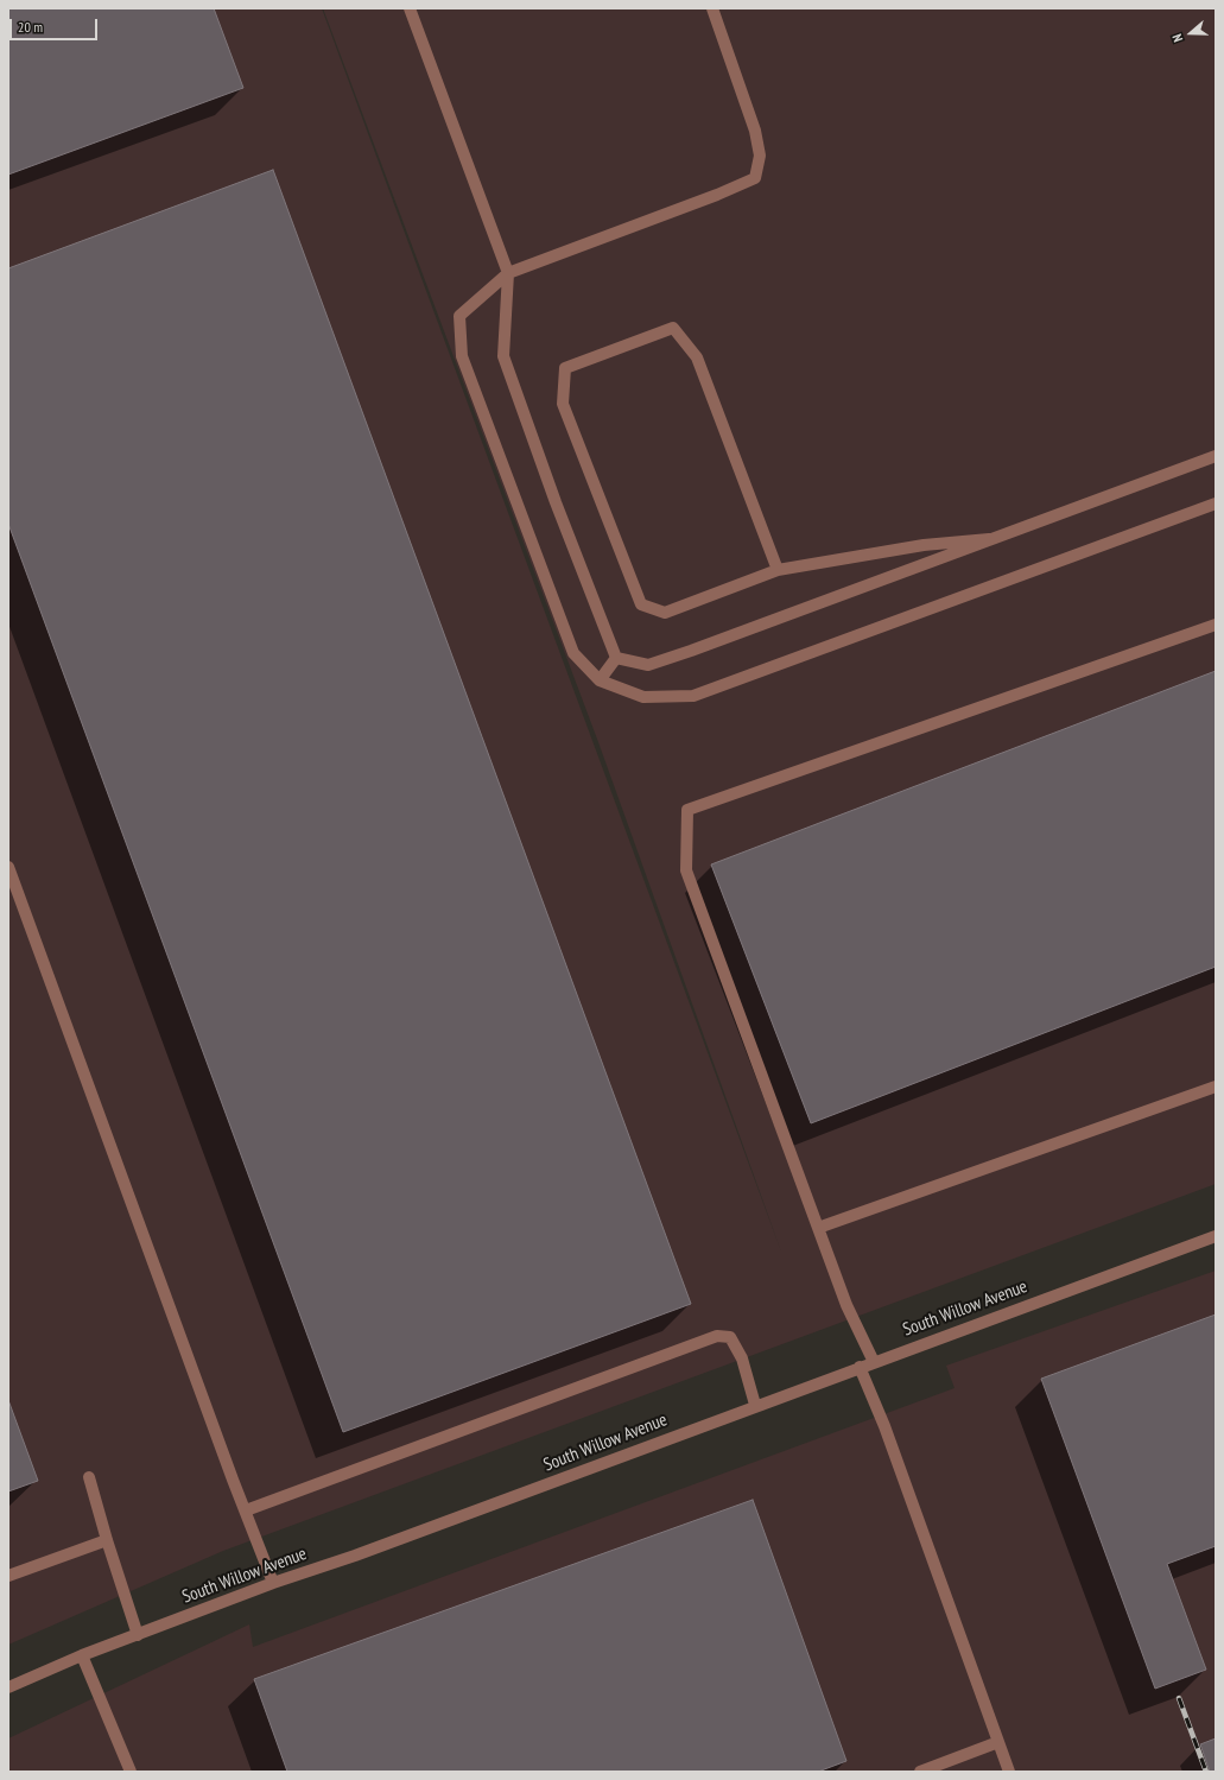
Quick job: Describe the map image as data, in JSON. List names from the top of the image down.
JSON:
{
  "streets": {
    "street": ["South Willow Avenue"]
  },
  "scale_bar": "20 m",
  "north": "left"
}
